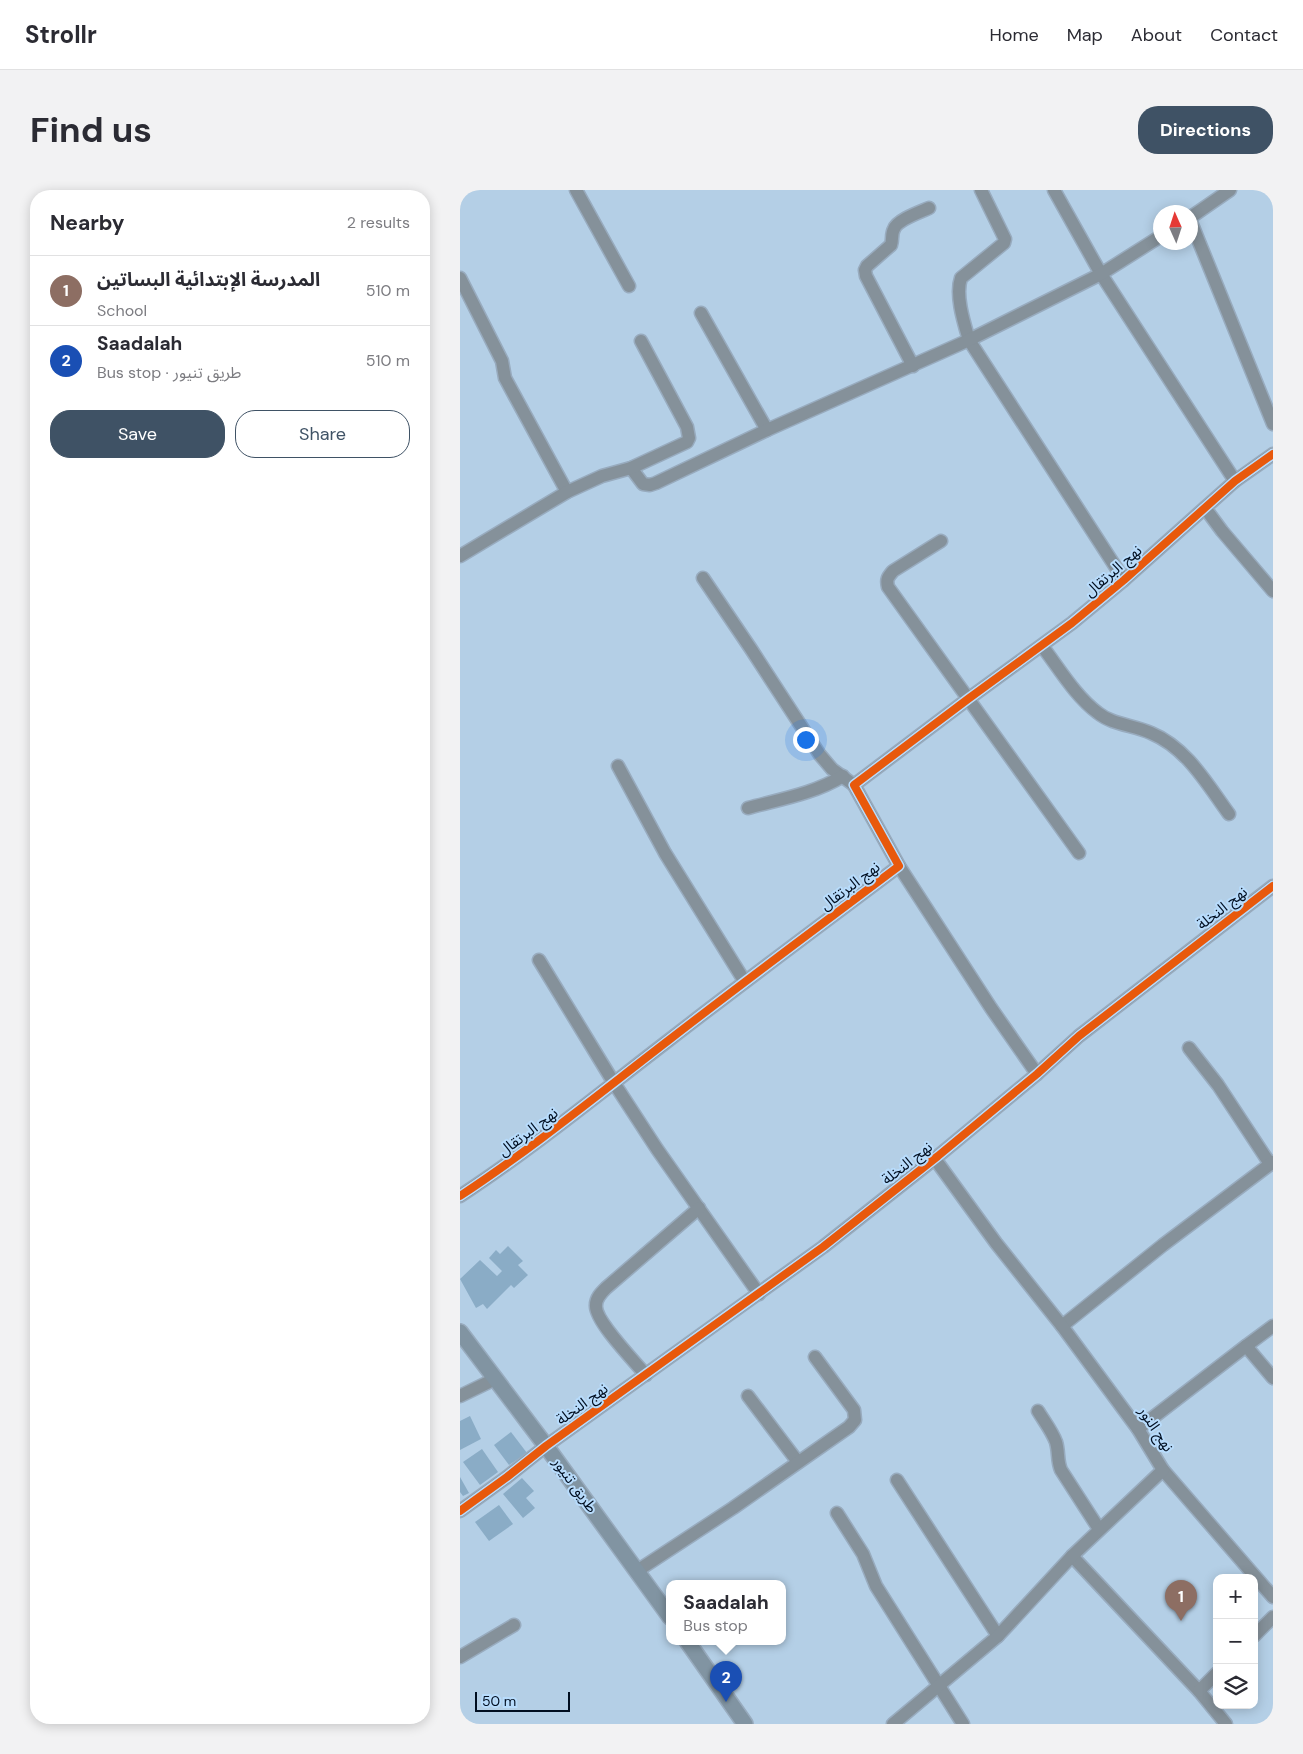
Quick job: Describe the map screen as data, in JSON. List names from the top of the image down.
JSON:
{
  "streets": {
    "main road": ["طريق تنيور"],
    "street": ["نهج البرتقال", "نهج النخلة", "نهج النور"]
  },
  "crossings": [
    ["نهج النخلة", "نهج النور"],
    ["نهج النخلة", "طريق تنيور"]
  ],
  "scale_bar": "50 m",
  "north": "top",
  "page": {
    "header": "Strollr",
    "nav": [
      "Home",
      "Map",
      "About",
      "Contact"
    ],
    "buttons": [
      "Directions",
      ["Save", "Share"]
    ],
    "title": "Find us",
    "heading": ["Nearby", "2 results"],
    "list": [
      {
        "mark": "1",
        "name": "المدرسة الإبتدائية البساتين",
        "note": "School",
        "value": "510 m"
      },
      {
        "mark": "2",
        "name": "Saadalah",
        "note": "Bus stop · طريق تنيور",
        "value": "510 m"
      }
    ],
    "map_buttons": ["+", "−"],
    "pins": ["1", "2"],
    "popup": ["Saadalah", "Bus stop"],
    "scale": "50 m"
  }
}
